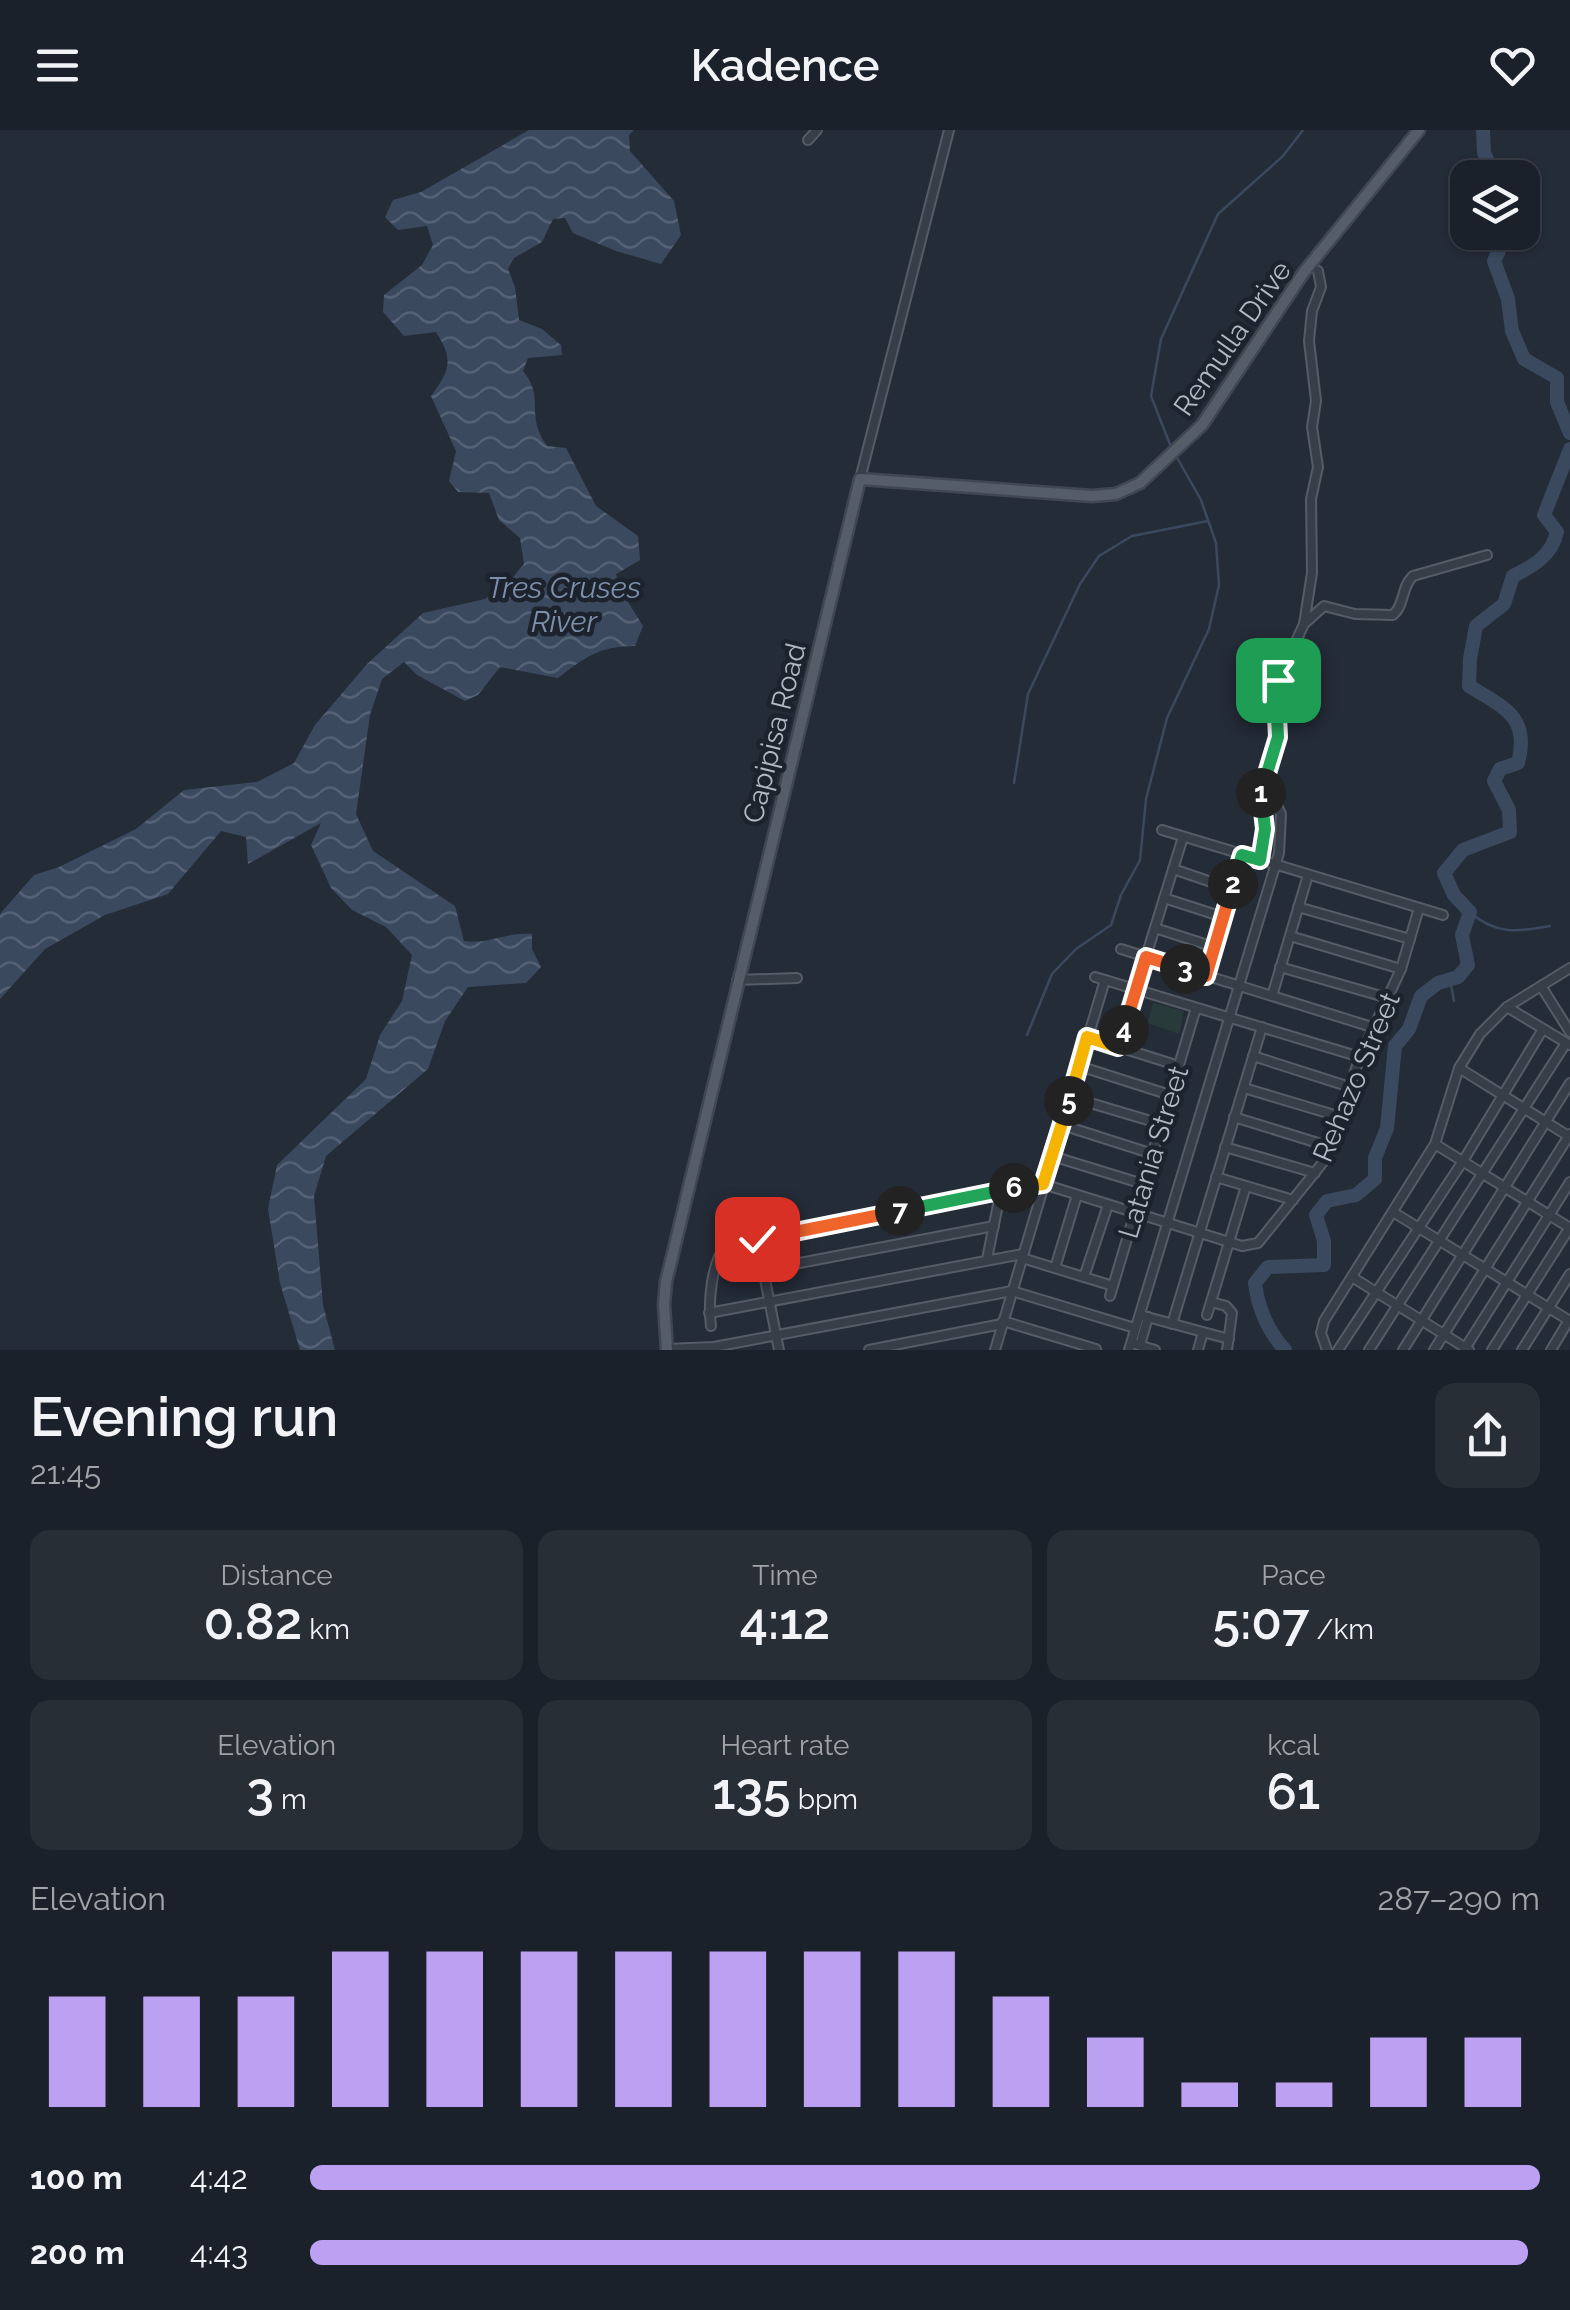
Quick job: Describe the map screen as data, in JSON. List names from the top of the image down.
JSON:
{
  "streets": {
    "main road": ["Remulla Drive", "Capipisa Road"],
    "street": ["Rehazo Street", "Latania Street"]
  },
  "crossings": [
    ["Remulla Drive", "Capipisa Road"]
  ],
  "water": ["Tres Cruses River"],
  "page": {
    "header": "Kadence",
    "pins": [
      "1",
      "2",
      "3",
      "4",
      "5",
      "6",
      "7"
    ],
    "heading": ["Evening run", "21:45"],
    "stats": [
      ["Distance", "0.82 km"],
      ["Time", "4:12"],
      ["Pace", "5:07 /km"],
      ["Elevation", "3 m"],
      ["Heart rate", "135 bpm"],
      ["kcal", "61"]
    ],
    "chart": ["Elevation", "287–290 m"],
    "list": [
      {
        "name": "100 m",
        "note": "4:42"
      },
      {
        "name": "200 m",
        "note": "4:43"
      }
    ]
  }
}
